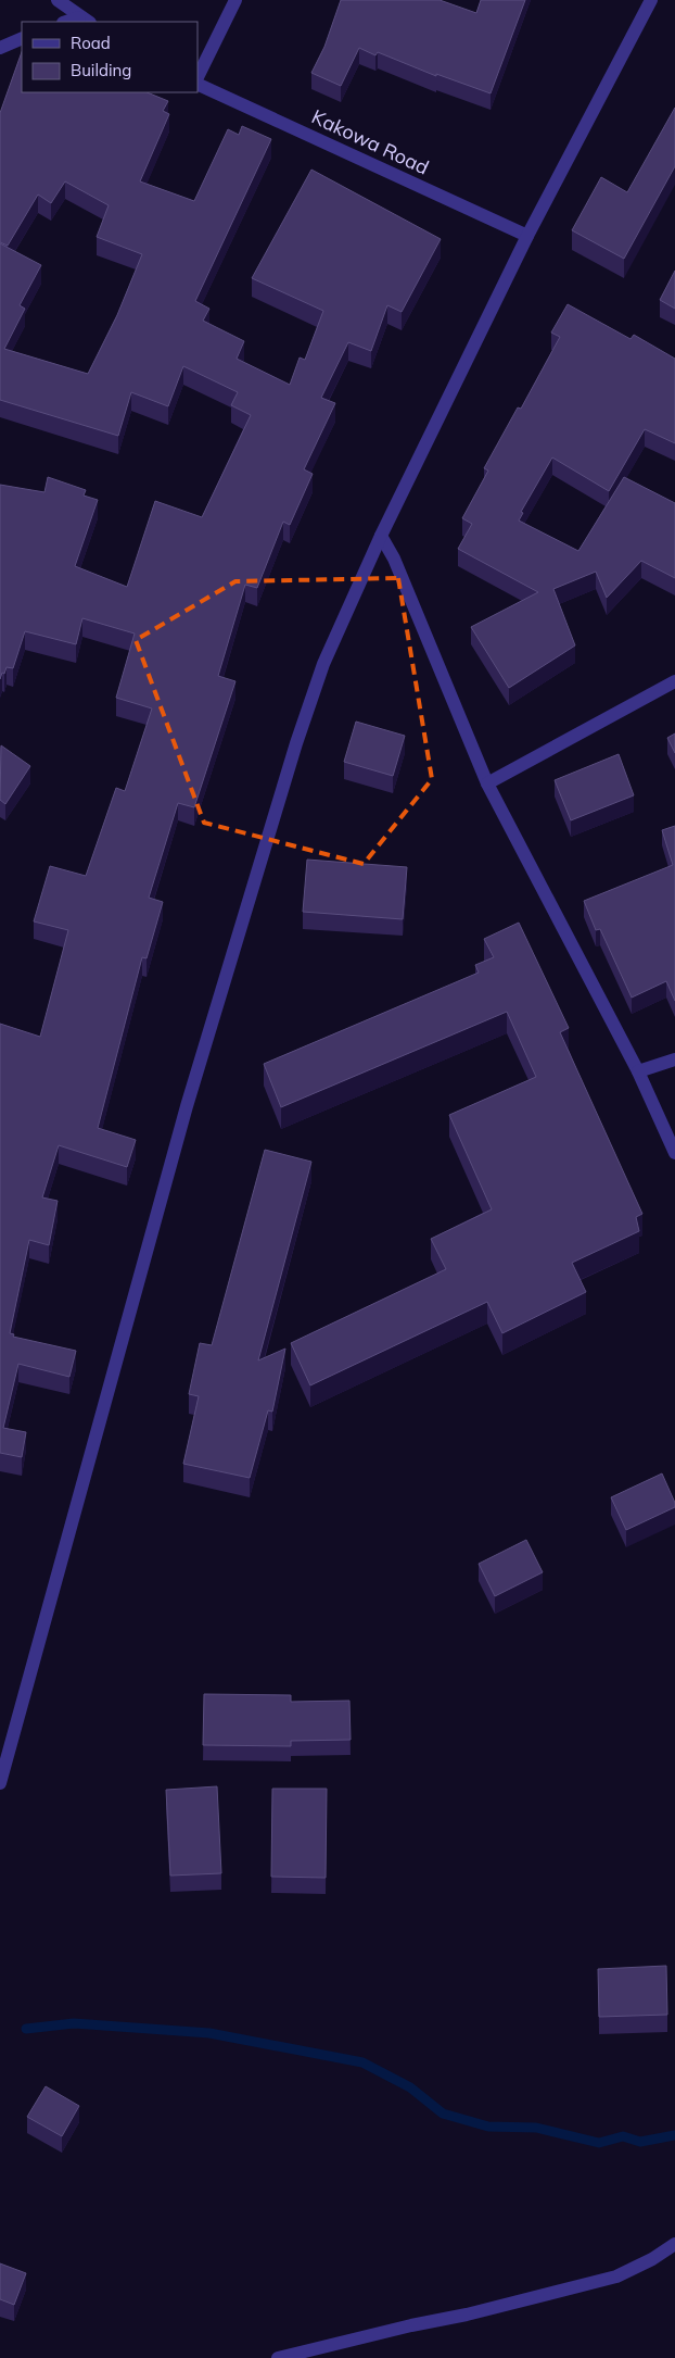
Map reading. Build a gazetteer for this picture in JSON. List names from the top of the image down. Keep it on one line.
{"streets":{"street":["Kakowa Road"]},"legend":["Road","Building"]}
